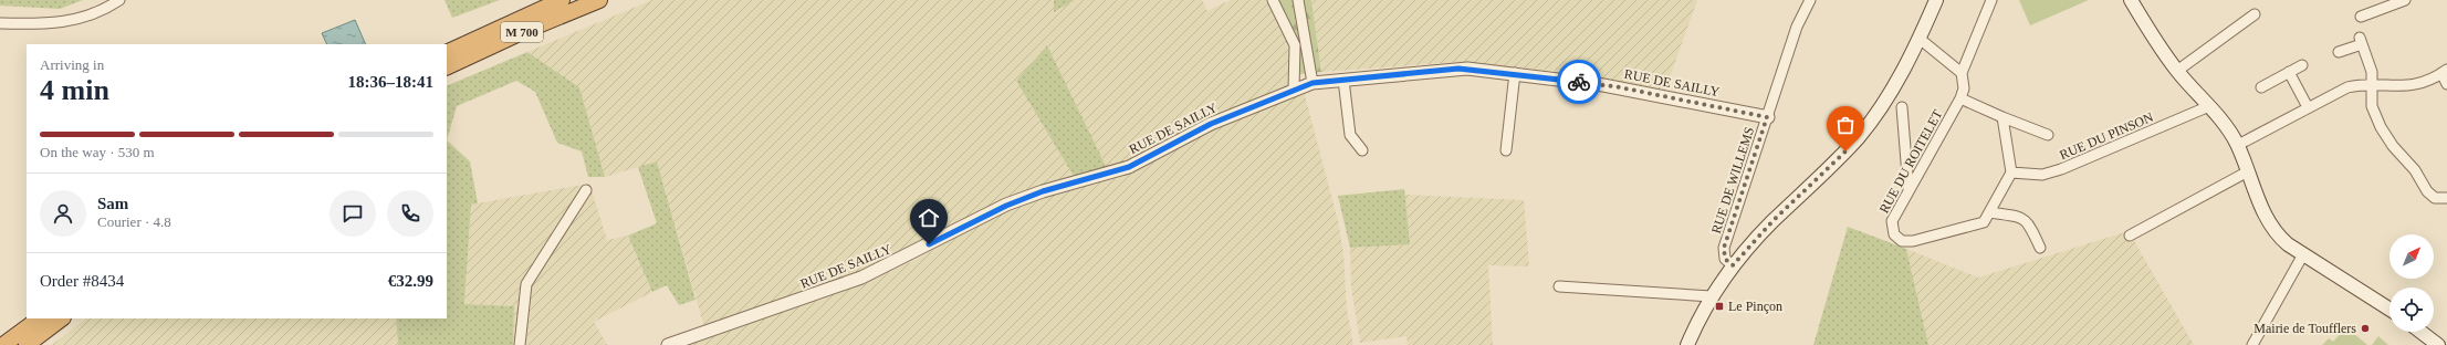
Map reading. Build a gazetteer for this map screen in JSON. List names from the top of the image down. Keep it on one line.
{"streets":{"highway":["M 700"],"street":["RUE DE SAILLY","RUE DU PINSON","RUE DU ROITELET","RUE DE WILLEMS"]},"crossings":[["RUE DE SAILLY","RUE DE WILLEMS"],["RUE DU PINSON","RUE DU ROITELET"]],"places":{"transit":["Le Pinçon"],"other":["Mairie de Toufflers"]},"north":"top right","page":{"heading":["4 min","Arriving in","18:36–18:41"],"panel":["Sam","Courier · 4.8","Order #8434","€32.99"],"bar":"On the way · 530 m"}}
